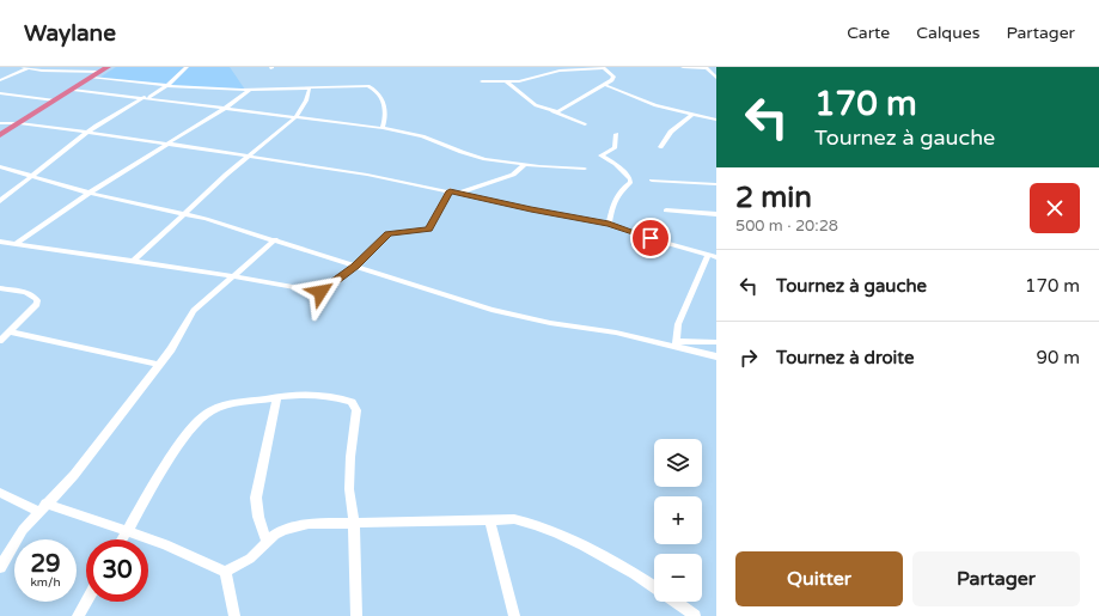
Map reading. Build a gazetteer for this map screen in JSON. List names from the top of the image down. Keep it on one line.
{"page":{"header":"Waylane","nav":["Carte","Calques","Partager"],"turn":["170 m","Tournez à gauche"],"heading":["2 min","500 m · 20:28"],"list":[{"name":"Tournez à gauche","value":"170 m"},{"name":"Tournez à droite","value":"90 m"}],"map_buttons":["+","−"],"speed":"29 km/h","limit":"30","buttons":["Quitter","Partager"]}}
